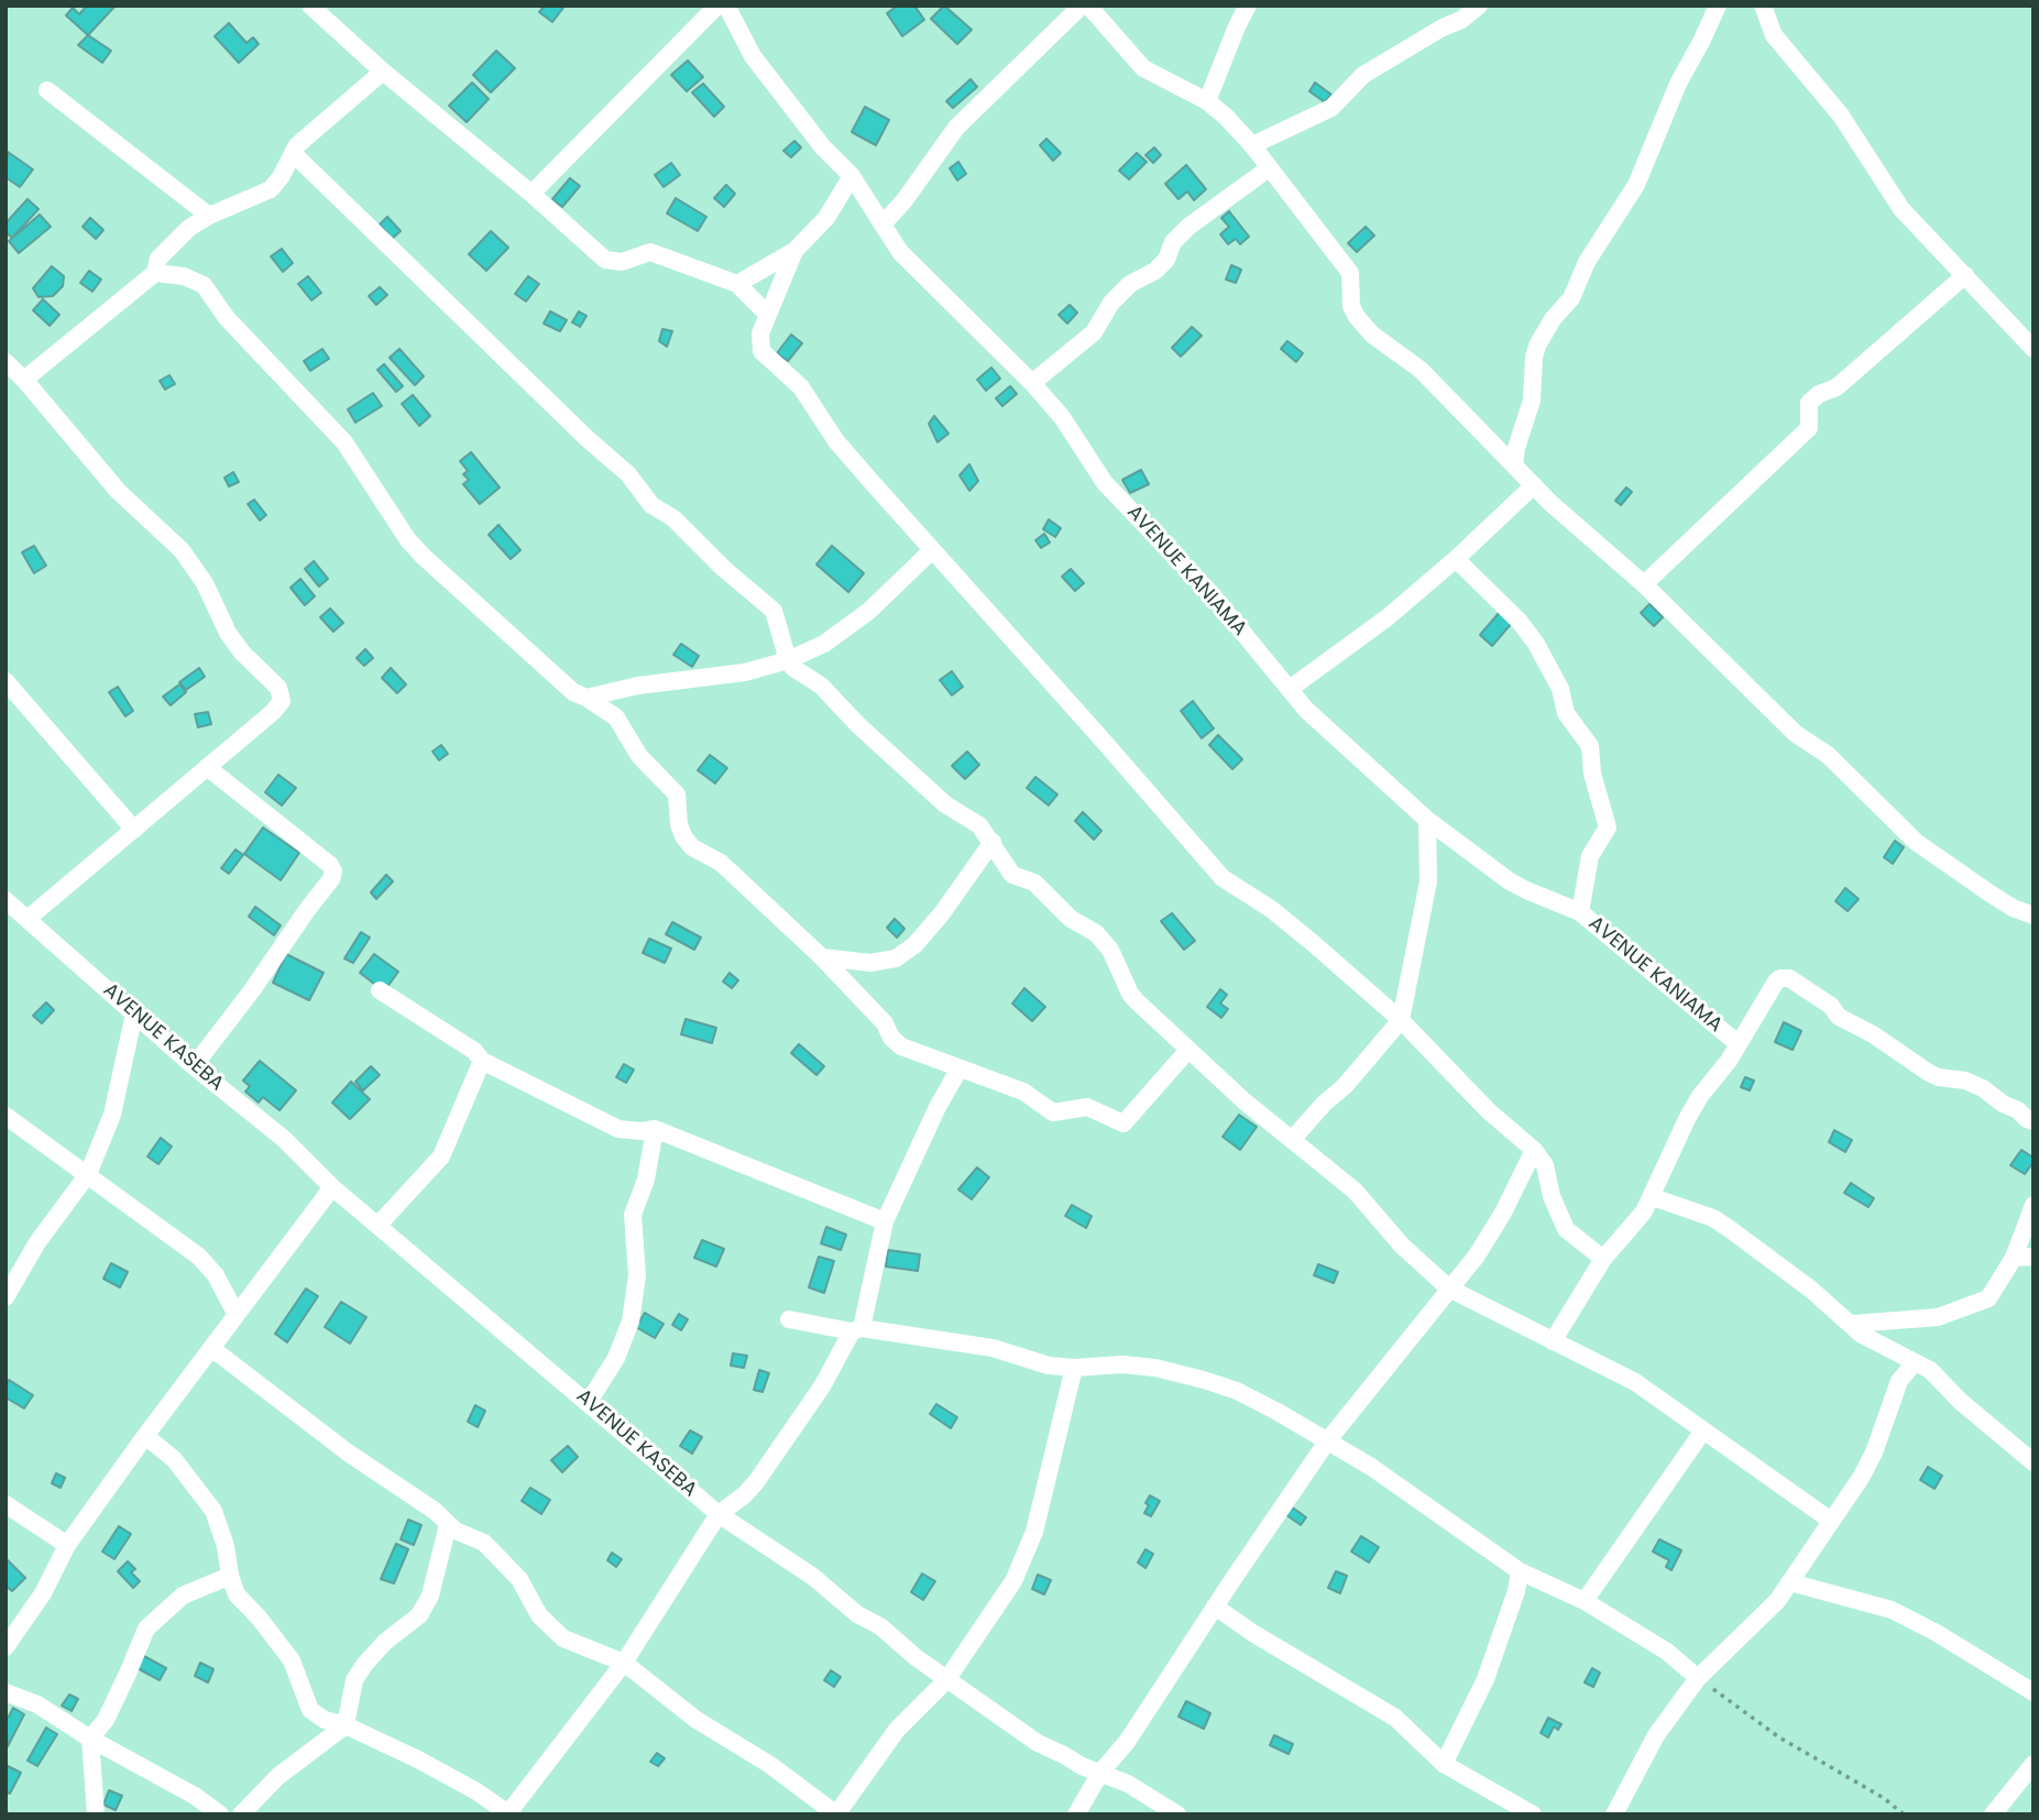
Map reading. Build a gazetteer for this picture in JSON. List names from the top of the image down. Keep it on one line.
{"streets":{"street":["AVENUE KANIAMA","AVENUE KASEBA"]}}
